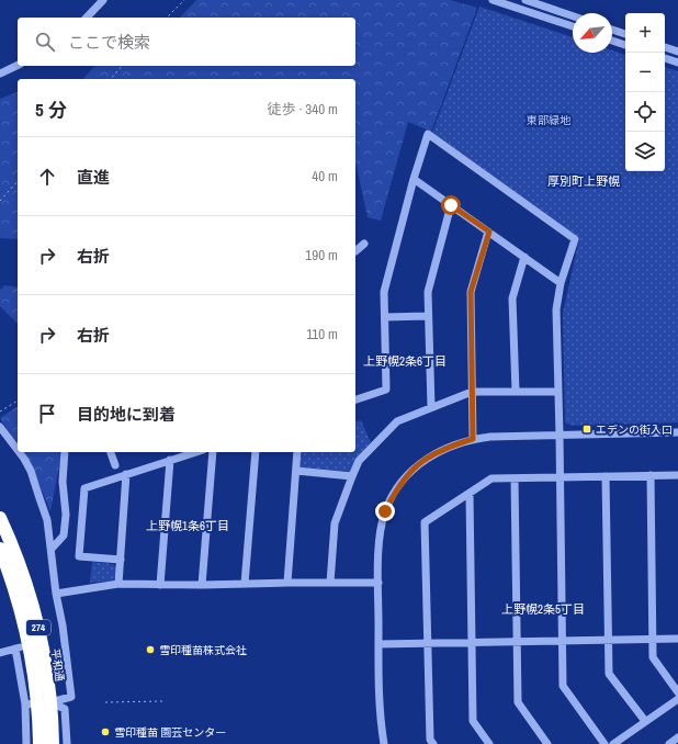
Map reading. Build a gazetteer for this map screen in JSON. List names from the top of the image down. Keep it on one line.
{"streets":{"highway":["274","平和通"]},"districts":["厚別町上野幌","上野幌2条6丁目","上野幌1条6丁目","上野幌2条5丁目"],"parks":["東部緑地"],"places":{"transit":["エデンの街入口"],"other":["雪印種苗株式会社","雪印種苗 園芸センター"]},"north":"bottom left","page":{"map_buttons":["+","−"],"search":"ここで検索","heading":["5 分","徒歩 · 340 m"],"list":[["直進","40 m"],["右折","190 m"],["右折","110 m"],"目的地に到着"]}}
